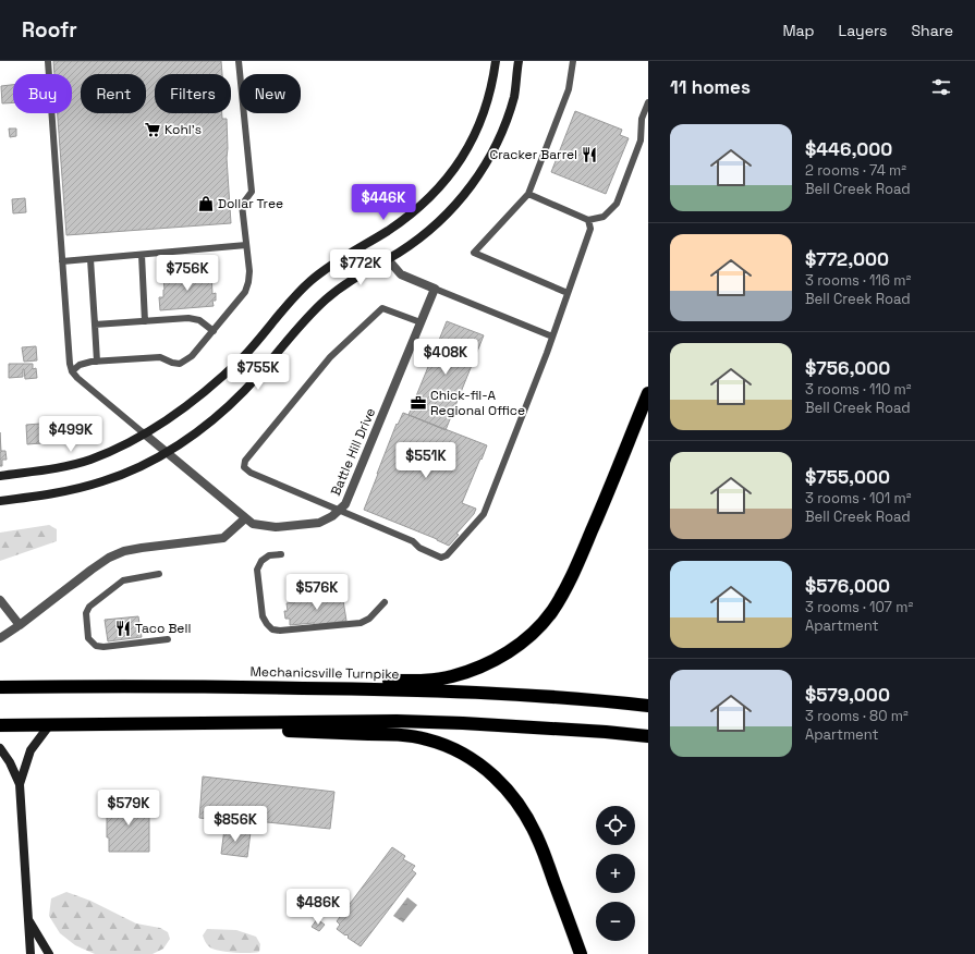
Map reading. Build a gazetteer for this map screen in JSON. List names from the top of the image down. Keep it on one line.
{"streets":{"highway":["Mechanicsville Turnpike"],"street":["Battle Hill Drive"]},"places":{"supermarket":["Kohl's"],"restaurant":["Cracker Barrel","Taco Bell"],"shop":["Dollar Tree"],"office":["Chick-fil-A Regional Office"]},"page":{"header":"Roofr","nav":["Map","Layers","Share"],"heading":"11 homes","chip":["Buy","Rent","Filters","New"],"list":[{"name":"$446,000","note":"2 rooms · 74 m² · Bell Creek Road"},{"name":"$772,000","note":"3 rooms · 116 m² · Bell Creek Road"},{"name":"$756,000","note":"3 rooms · 110 m² · Bell Creek Road"},{"name":"$755,000","note":"3 rooms · 101 m² · Bell Creek Road"},{"name":"$576,000","note":"3 rooms · 107 m² · Apartment"},{"name":"$579,000","note":"3 rooms · 80 m² · Apartment"}],"price":["$446K","$772K","$756K","$408K","$755K","$499K","$551K","$576K","$579K","$856K","$486K"],"map_buttons":["+","−"]}}
